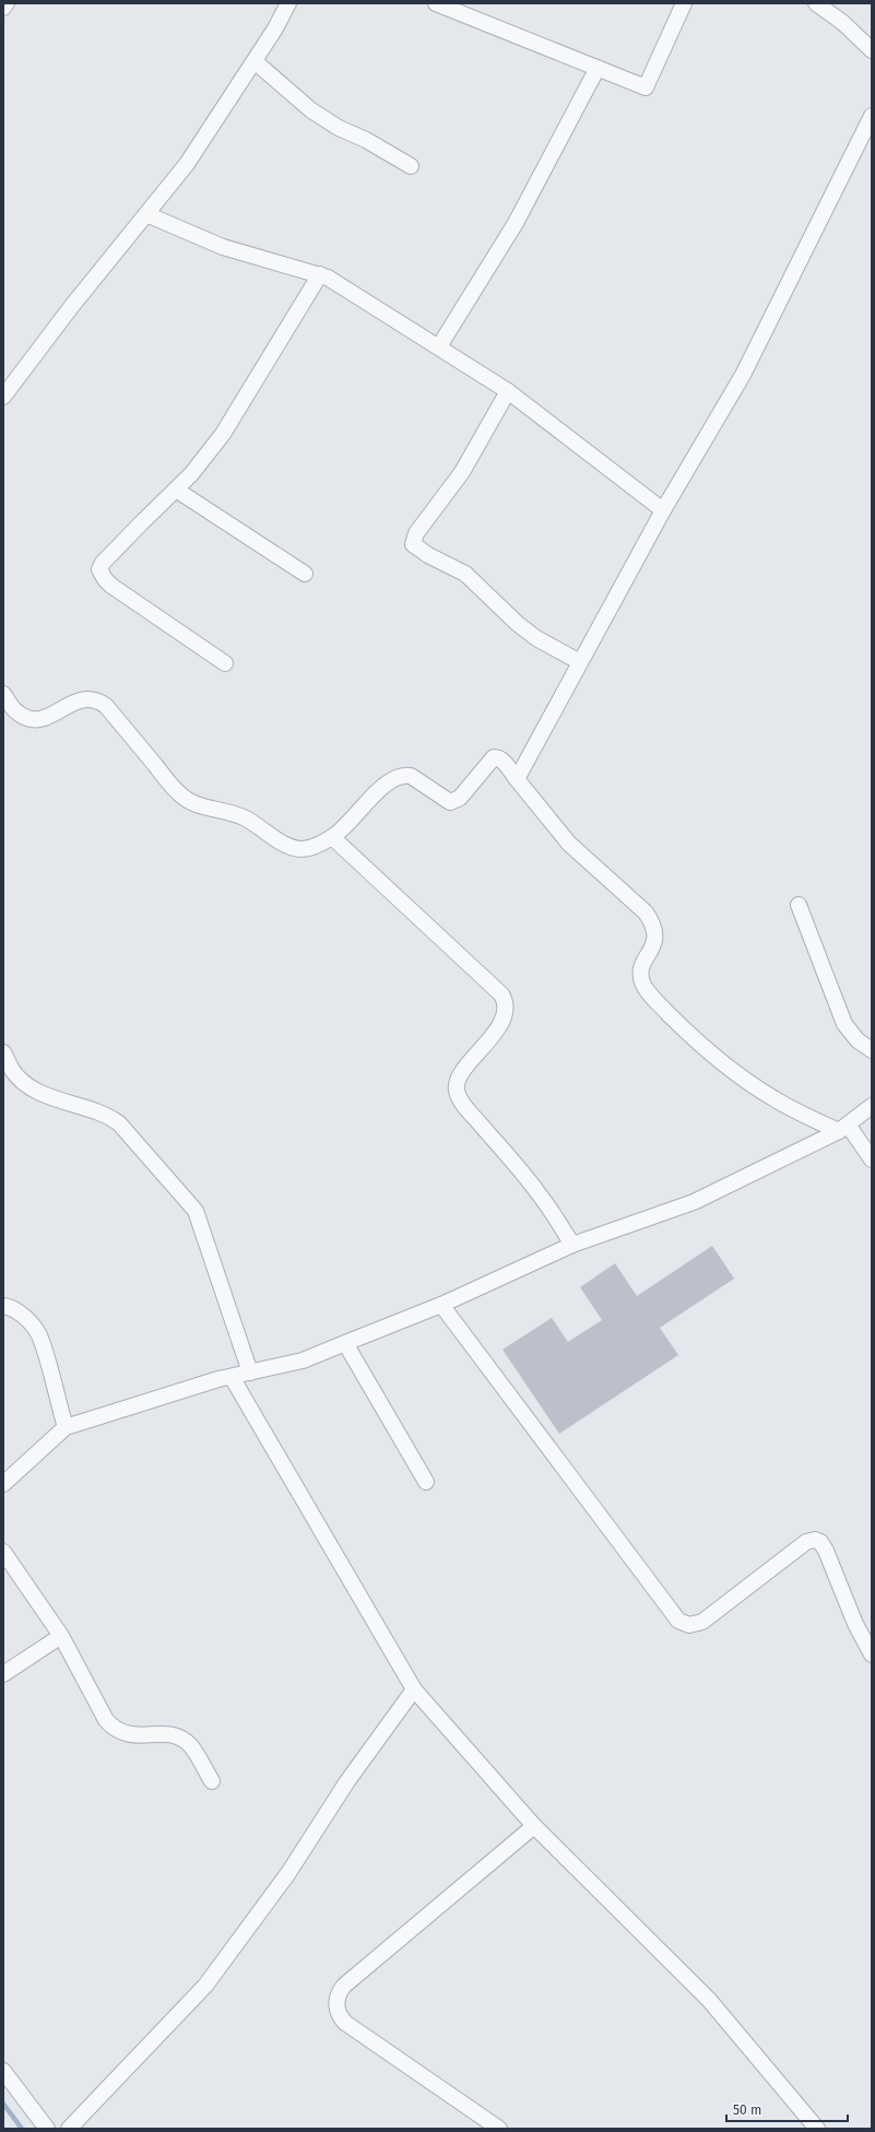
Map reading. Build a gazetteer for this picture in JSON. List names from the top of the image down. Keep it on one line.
{"scale_bar":"50 m"}
